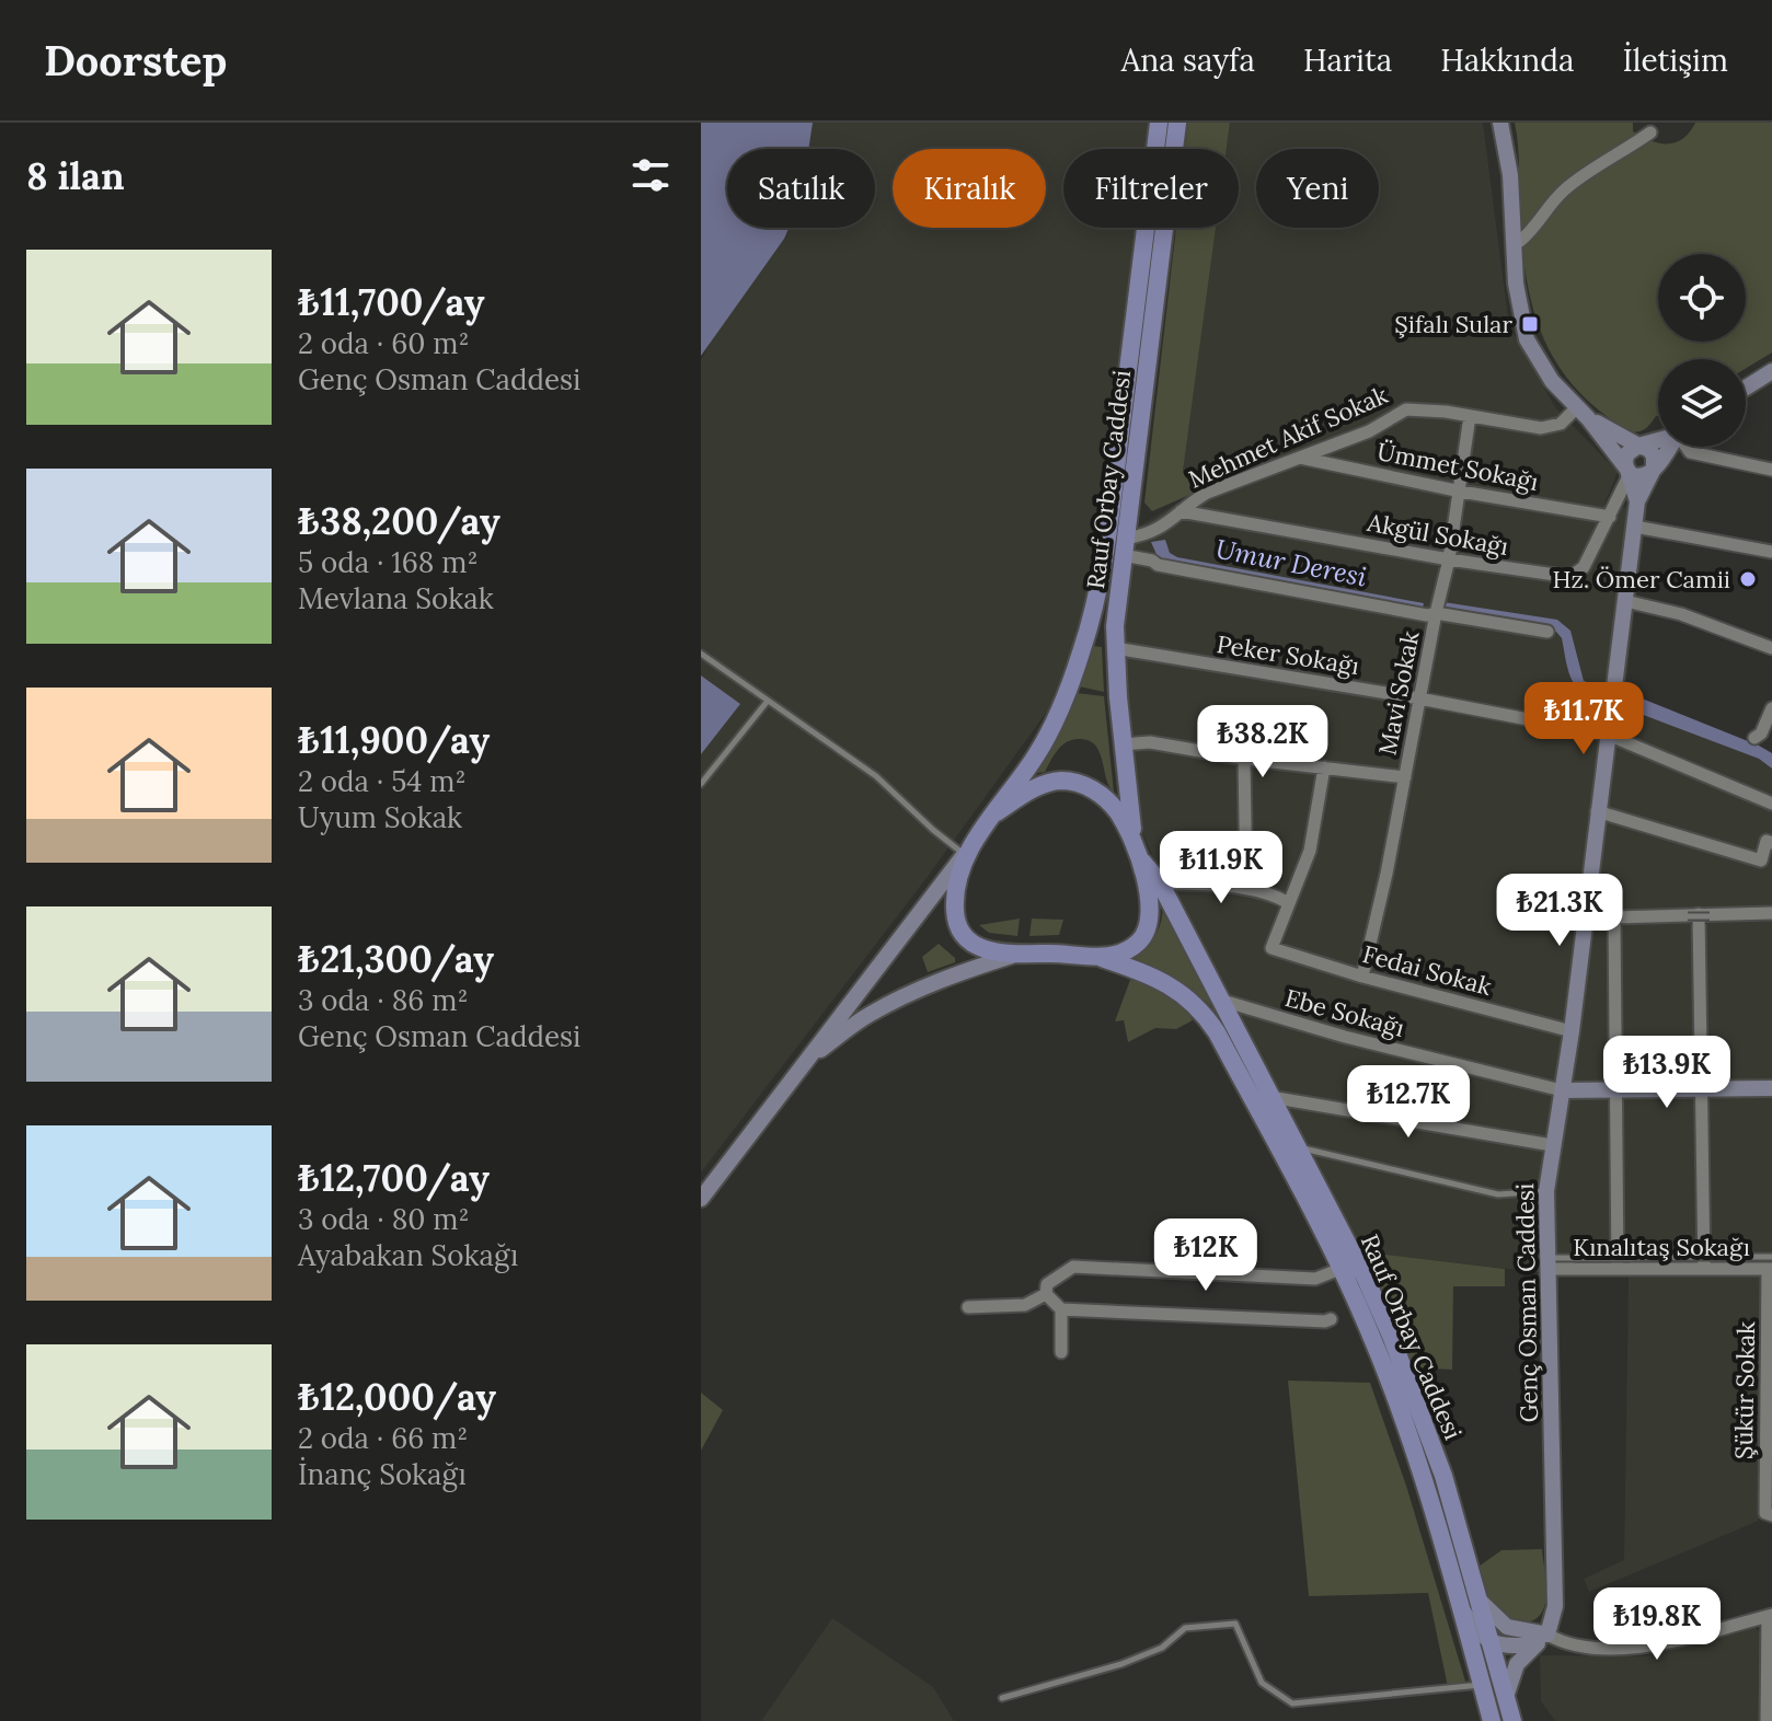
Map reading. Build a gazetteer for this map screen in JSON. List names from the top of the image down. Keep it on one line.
{"streets":{"main road":["Rauf Orbay Caddesi"],"street":["Mehmet Akif Sokak","Ümmet Sokağı","Akgül Sokağı","Peker Sokağı","Mavi Sokak","Fedai Sokak","Ebe Sokağı","Kınalıtaş Sokağı","Genç Osman Caddesi","Şükür Sokak"]},"crossings":[["Mehmet Akif Sokak","Ümmet Sokağı"],["Mehmet Akif Sokak","Rauf Orbay Caddesi"],["Mehmet Akif Sokak","Akgül Sokağı"],["Mehmet Akif Sokak","Mavi Sokak"],["Mehmet Akif Sokak","Genç Osman Caddesi"],["Ümmet Sokağı","Akgül Sokağı"],["Ümmet Sokağı","Mavi Sokak"],["Rauf Orbay Caddesi","Peker Sokağı"],["Rauf Orbay Caddesi","Ebe Sokağı"],["Akgül Sokağı","Mavi Sokak"],["Akgül Sokağı","Genç Osman Caddesi"],["Peker Sokağı","Mavi Sokak"],["Peker Sokağı","Genç Osman Caddesi"],["Mavi Sokak","Fedai Sokak"],["Fedai Sokak","Genç Osman Caddesi"],["Ebe Sokağı","Genç Osman Caddesi"],["Kınalıtaş Sokağı","Genç Osman Caddesi"],["Kınalıtaş Sokağı","Şükür Sokak"]],"water":["Umur Deresi"],"places":{"transit":["Şifalı Sular"],"other":["Hz. Ömer Camii"]},"page":{"header":"Doorstep","nav":["Ana sayfa","Harita","Hakkında","İletişim"],"heading":"8 ilan","chip":["Satılık","Kiralık","Filtreler","Yeni"],"list":[{"name":"₺11,700/ay","note":"2 oda · 60 m² · Genç Osman Caddesi"},{"name":"₺38,200/ay","note":"5 oda · 168 m² · Mevlana Sokak"},{"name":"₺11,900/ay","note":"2 oda · 54 m² · Uyum Sokak"},{"name":"₺21,300/ay","note":"3 oda · 86 m² · Genç Osman Caddesi"},{"name":"₺12,700/ay","note":"3 oda · 80 m² · Ayabakan Sokağı"},{"name":"₺12,000/ay","note":"2 oda · 66 m² · İnanç Sokağı"}],"price":["₺11.7K","₺38.2K","₺11.9K","₺21.3K","₺13.9K","₺12.7K","₺12K","₺19.8K"]}}
